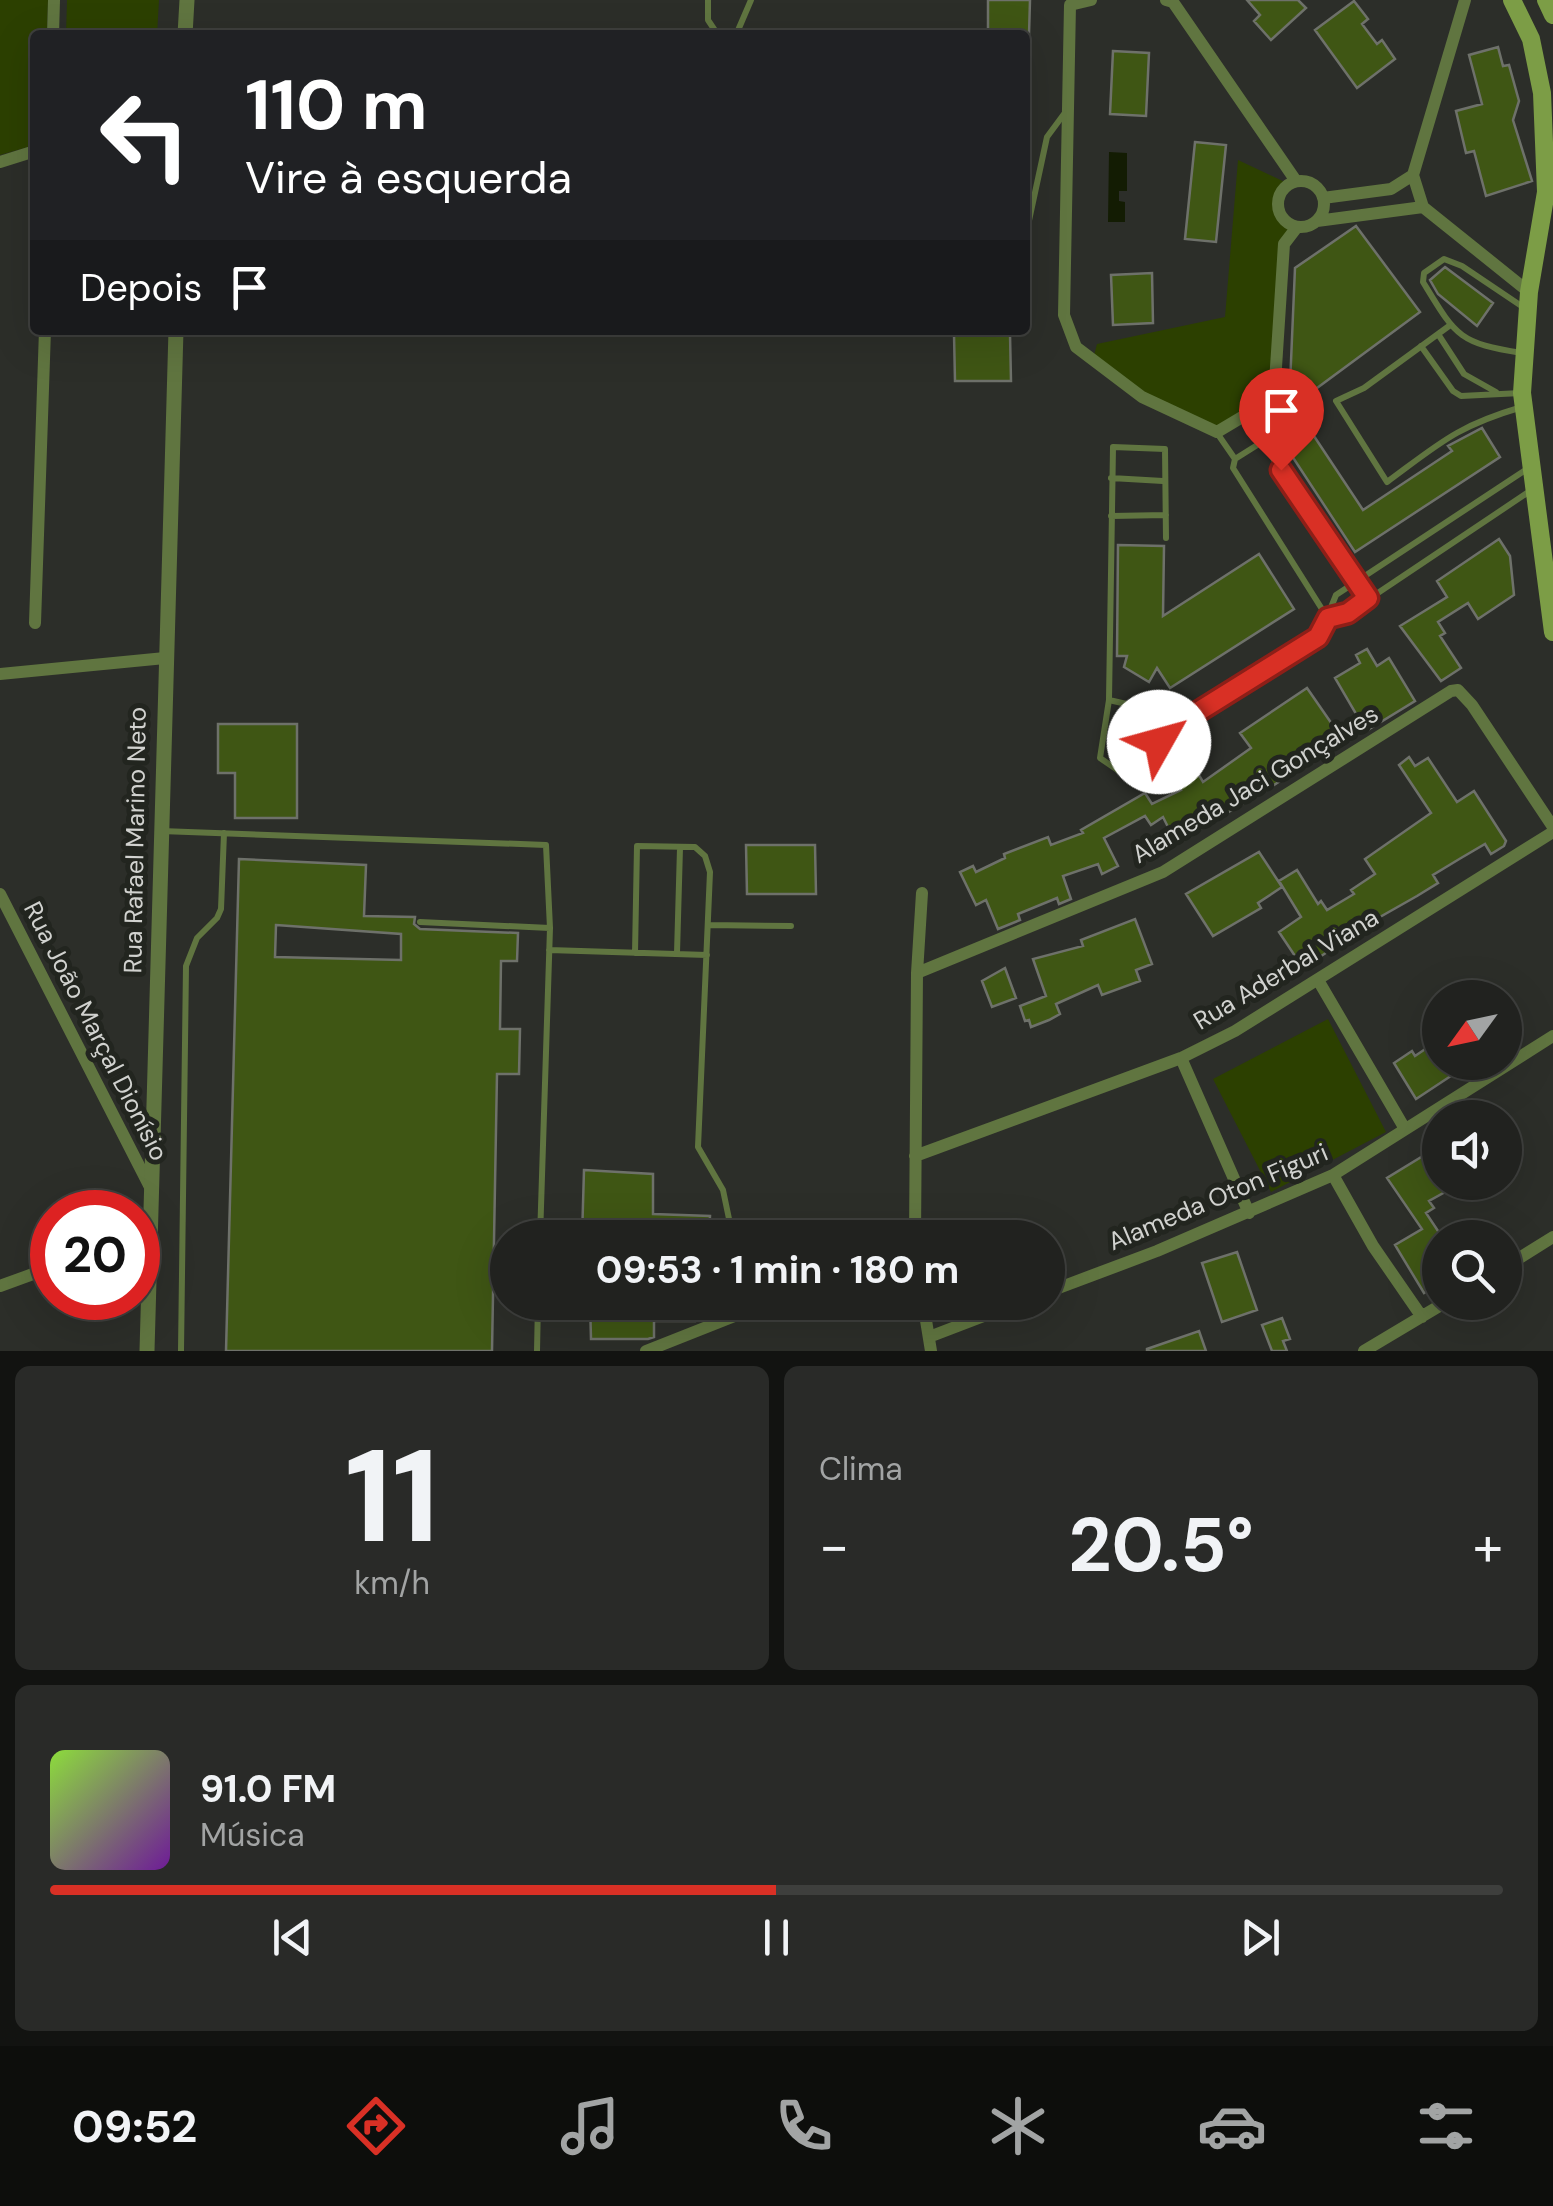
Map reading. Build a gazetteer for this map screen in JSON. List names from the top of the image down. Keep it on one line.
{"streets":{"street":["Alameda Jaci Gonçalves","Rua Rafael Marino Neto","Rua Aderbal Viana","Rua João Marçal Dionísio","Alameda Oton Figuri"]},"crossings":[["Alameda Jaci Gonçalves","Rua Aderbal Viana"],["Rua Rafael Marino Neto","Rua João Marçal Dionísio"]],"north":"bottom left","page":{"turn":["110 m","Vire à esquerda"],"then":"Depois","limit":"20","trip":"09:53 · 1 min · 180 m","tile":[["11","km/h"],"Clima"],"heat":["−","20.5°","+"],"song":["91.0 FM","Música"],"tabs":"09:52"}}
